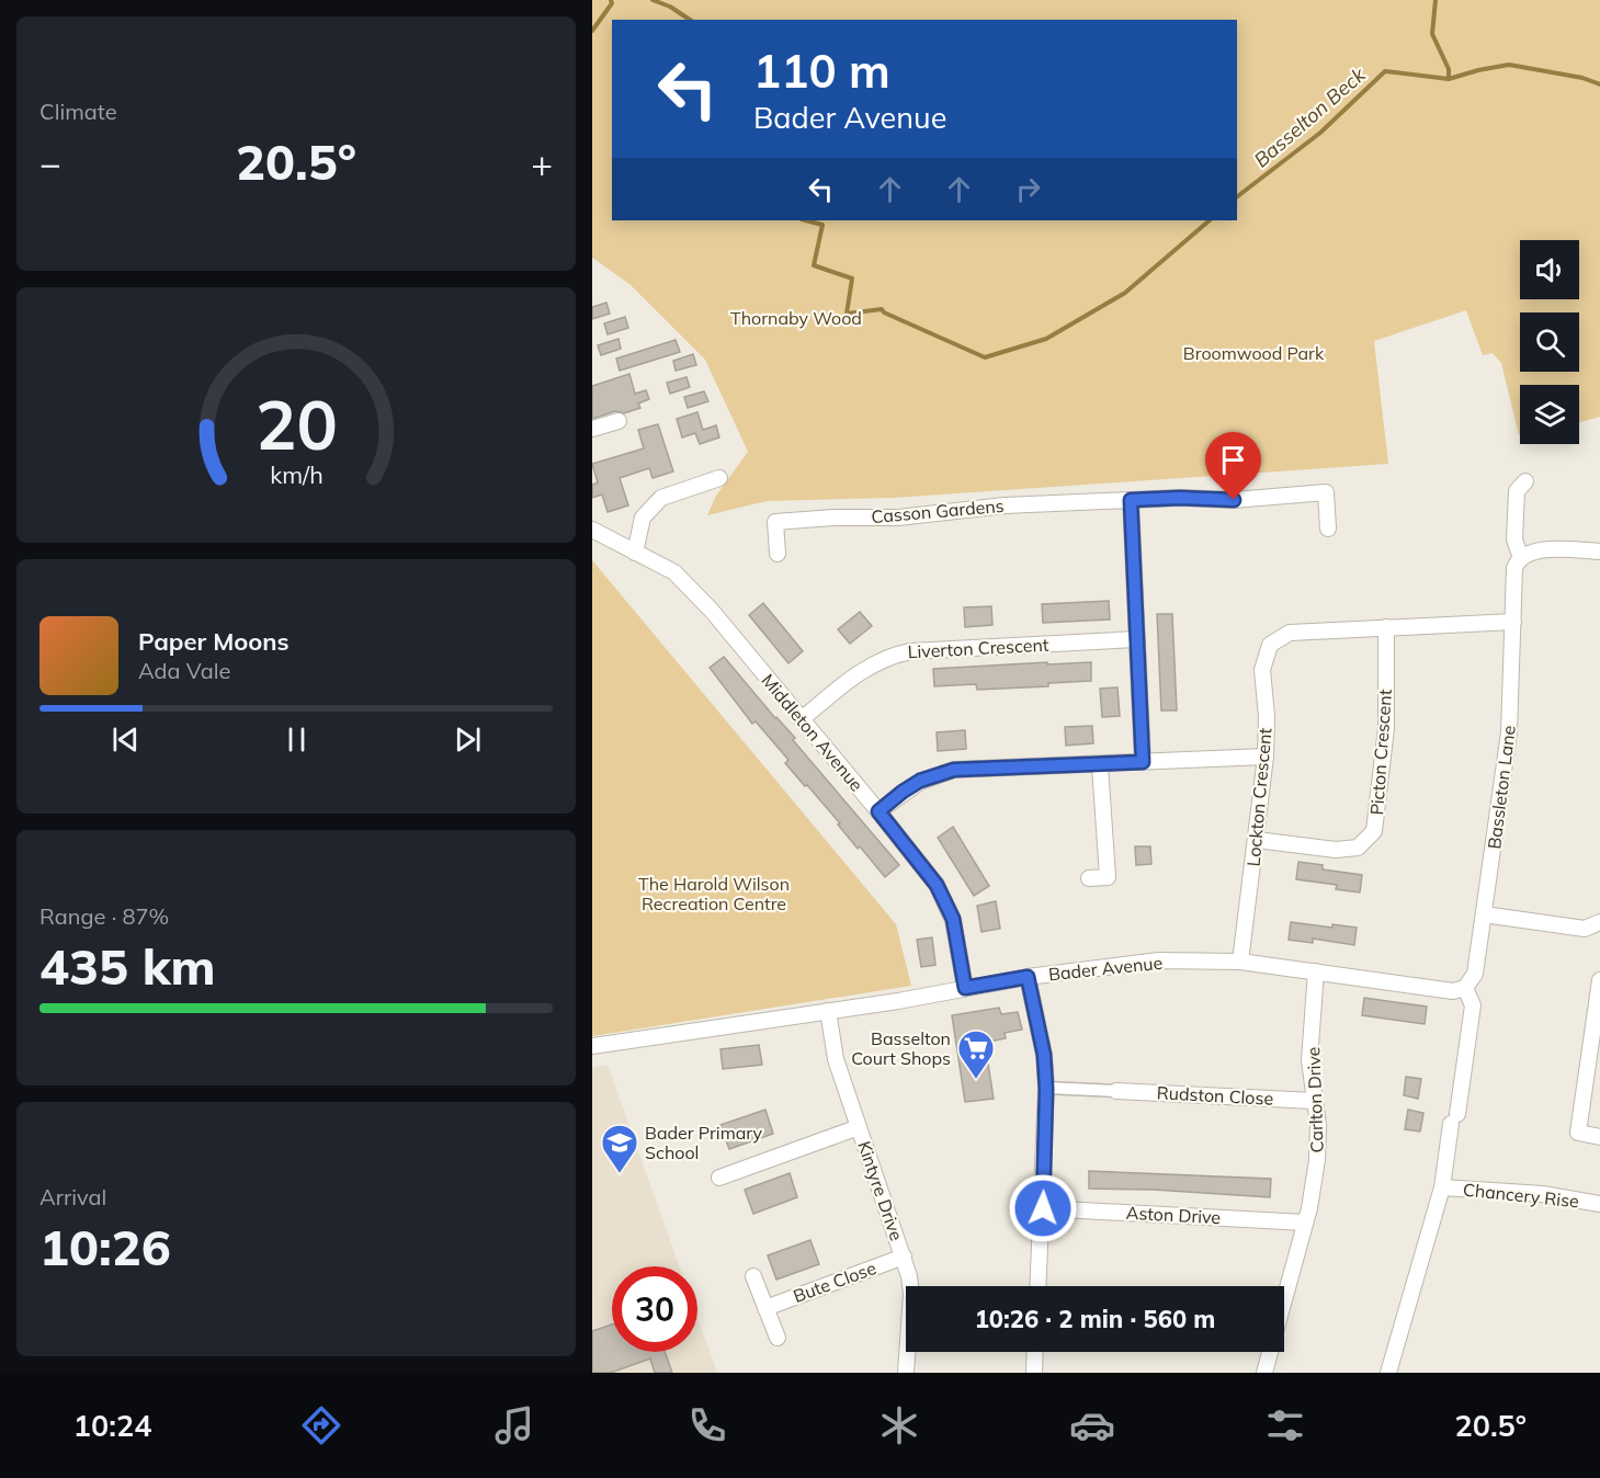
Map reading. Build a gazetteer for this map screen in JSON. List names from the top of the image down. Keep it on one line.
{"streets":{"street":["Casson Gardens","Liverton Crescent","Middleton Avenue","Picton Crescent","Bassleton Lane","Lockton Crescent","Bader Avenue","Rudston Close","Carlton Drive","Kintyre Drive","Chancery Rise","Aston Drive","Bute Close"]},"crossings":[["Liverton Crescent","Middleton Avenue"],["Middleton Avenue","Bader Avenue"],["Picton Crescent","Lockton Crescent"],["Bassleton Lane","Lockton Crescent"],["Bassleton Lane","Bader Avenue"],["Lockton Crescent","Bader Avenue"],["Bader Avenue","Carlton Drive"],["Bader Avenue","Kintyre Drive"],["Rudston Close","Carlton Drive"],["Carlton Drive","Aston Drive"],["Kintyre Drive","Bute Close"]],"water":["Basselton Beck"],"parks":["Thornaby Wood","Broomwood Park","The Harold Wilson Recreation Centre"],"places":{"supermarket":["Basselton Court Shops"],"school or university":["Bader Primary School"]},"page":{"tile":["Climate",["Range · 87%","435 km"],["Arrival","10:26"]],"turn":["110 m","Bader Avenue"],"heat":["−","20.5°","+"],"song":["Paper Moons","Ada Vale"],"limit":"30","trip":"10:26 · 2 min · 560 m","tabs":["10:24","20.5°"],"gauge":["20","km/h"]}}
